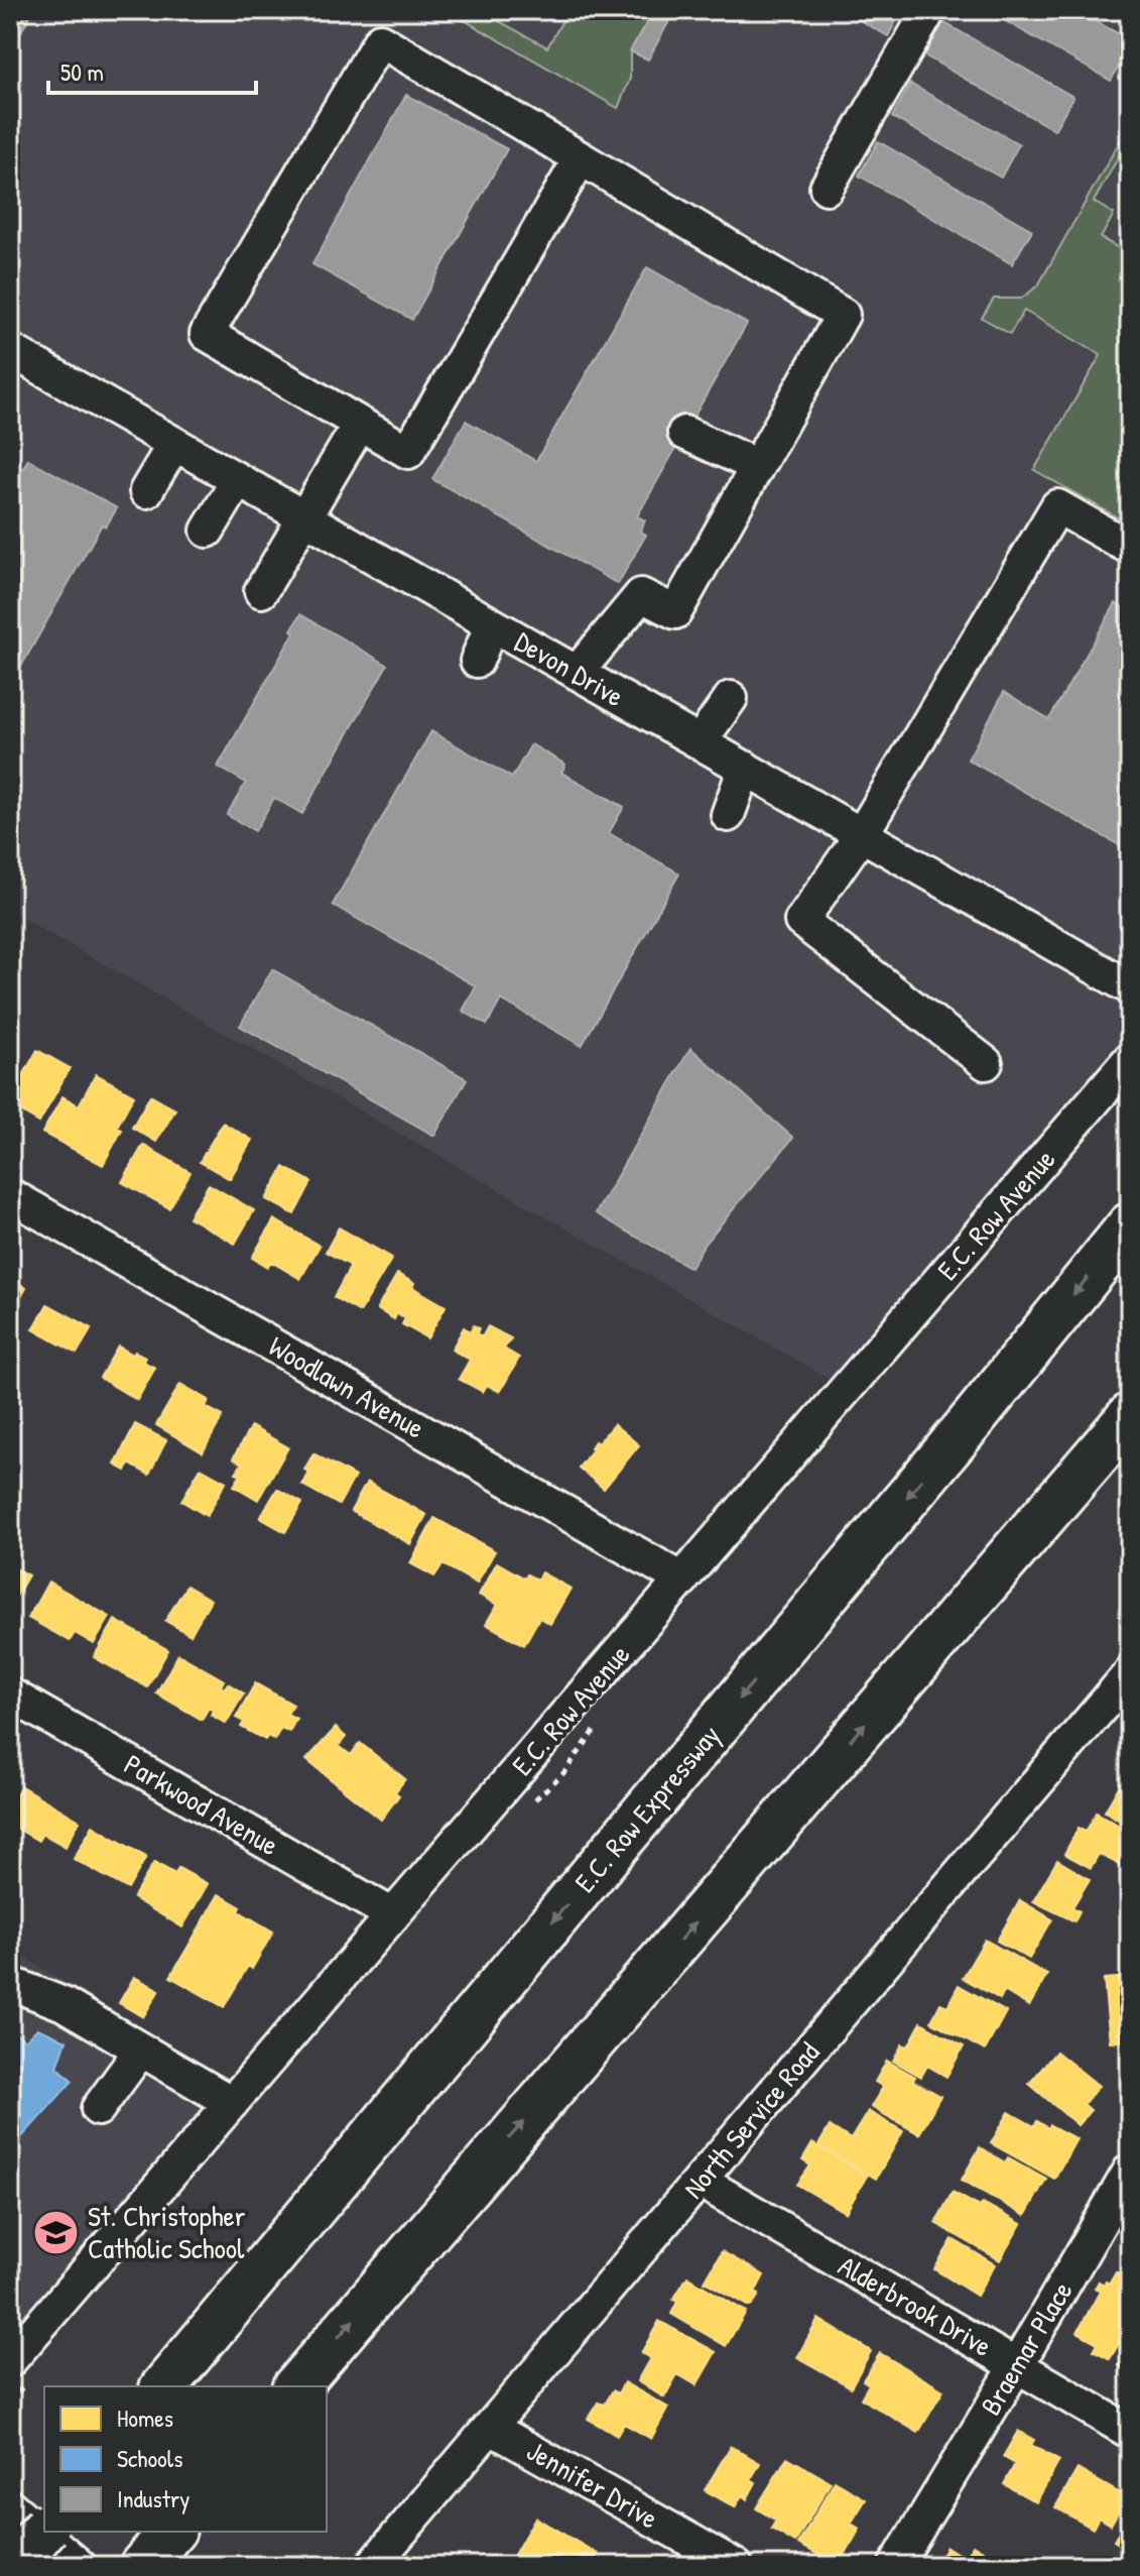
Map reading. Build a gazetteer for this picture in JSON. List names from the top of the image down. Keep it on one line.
{"streets":{"highway":["E.C. Row Expressway"],"street":["Devon Drive","E.C. Row Avenue","Woodlawn Avenue","Parkwood Avenue","North Service Road","Alderbrook Drive","Braemar Place","Jennifer Drive"]},"crossings":[["E.C. Row Avenue","Woodlawn Avenue"],["E.C. Row Avenue","Parkwood Avenue"],["North Service Road","Alderbrook Drive"],["North Service Road","Jennifer Drive"],["Alderbrook Drive","Braemar Place"]],"places":{"school or university":["St. Christopher Catholic School"]},"legend":["Homes","Schools","Industry"],"scale_bar":"50 m"}
